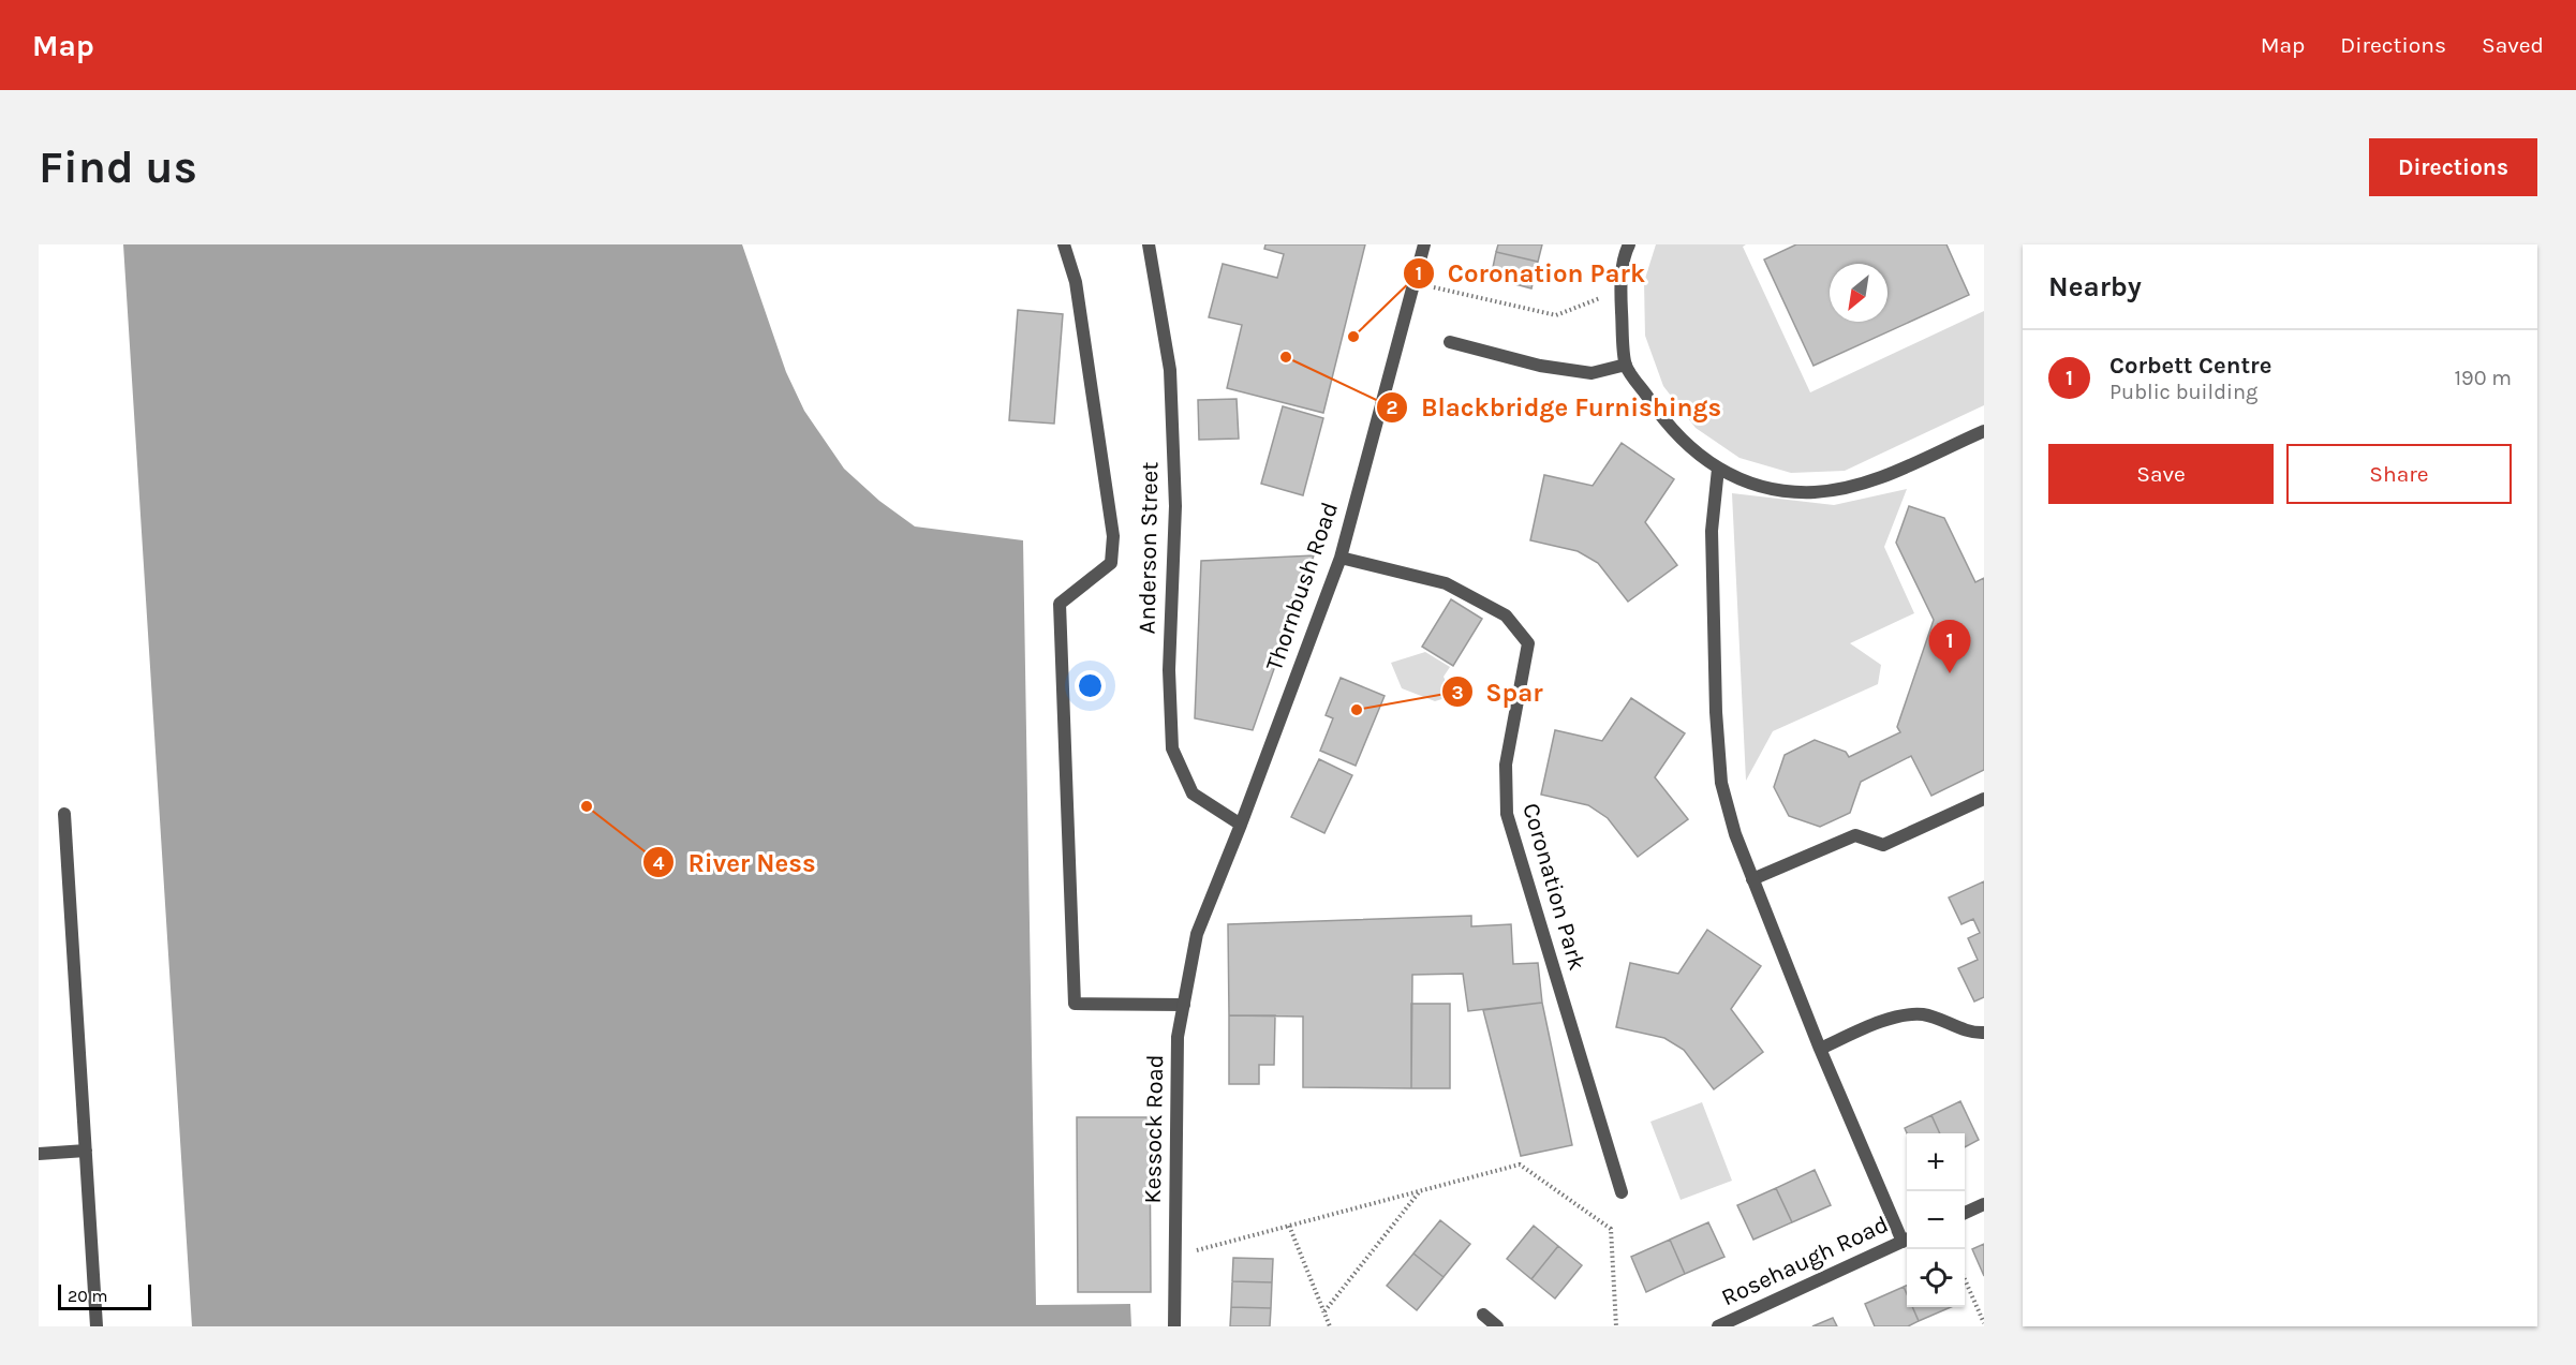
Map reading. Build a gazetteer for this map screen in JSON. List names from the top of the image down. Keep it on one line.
{"streets":{"street":["Anderson Street","Thornbush Road","Coronation Park","Kessock Road","Rosehaugh Road"]},"crossings":[["Anderson Street","Thornbush Road"],["Thornbush Road","Coronation Park"],["Thornbush Road","Kessock Road"]],"places":["Coronation Park","Blackbridge Furnishings","Spar","River Ness"],"scale_bar":"20 m","north":"bottom left","page":{"header":"Map","nav":["Map","Directions","Saved"],"buttons":["Directions",["Save","Share"]],"title":"Find us","heading":"Nearby","list":[{"mark":"1","name":"Corbett Centre","note":"Public building","value":"190 m"}],"pins":"1","map_buttons":["+","−"],"scale":"20 m"}}
